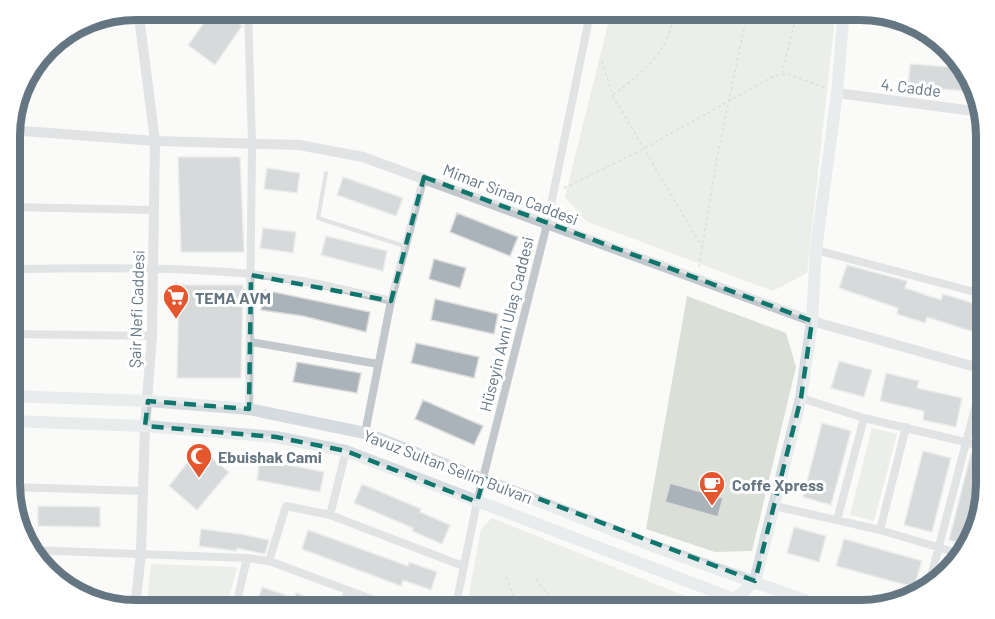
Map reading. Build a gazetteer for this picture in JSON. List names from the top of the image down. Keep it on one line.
{"streets":{"main road":["Yavuz Sultan Selim Bulvarı"],"street":["4. Cadde","Mimar Sinan Caddesi","Şair Nefi Caddesi","Hüseyin Avni Ulaş Caddesi"]},"crossings":[["Mimar Sinan Caddesi","Şair Nefi Caddesi"],["Mimar Sinan Caddesi","Hüseyin Avni Ulaş Caddesi"],["Şair Nefi Caddesi","Yavuz Sultan Selim Bulvarı"],["Hüseyin Avni Ulaş Caddesi","Yavuz Sultan Selim Bulvarı"]],"places":{"supermarket":["TEMA AVM"],"mosque":["Ebuishak Cami"],"cafe":["Coffe Xpress"]}}
